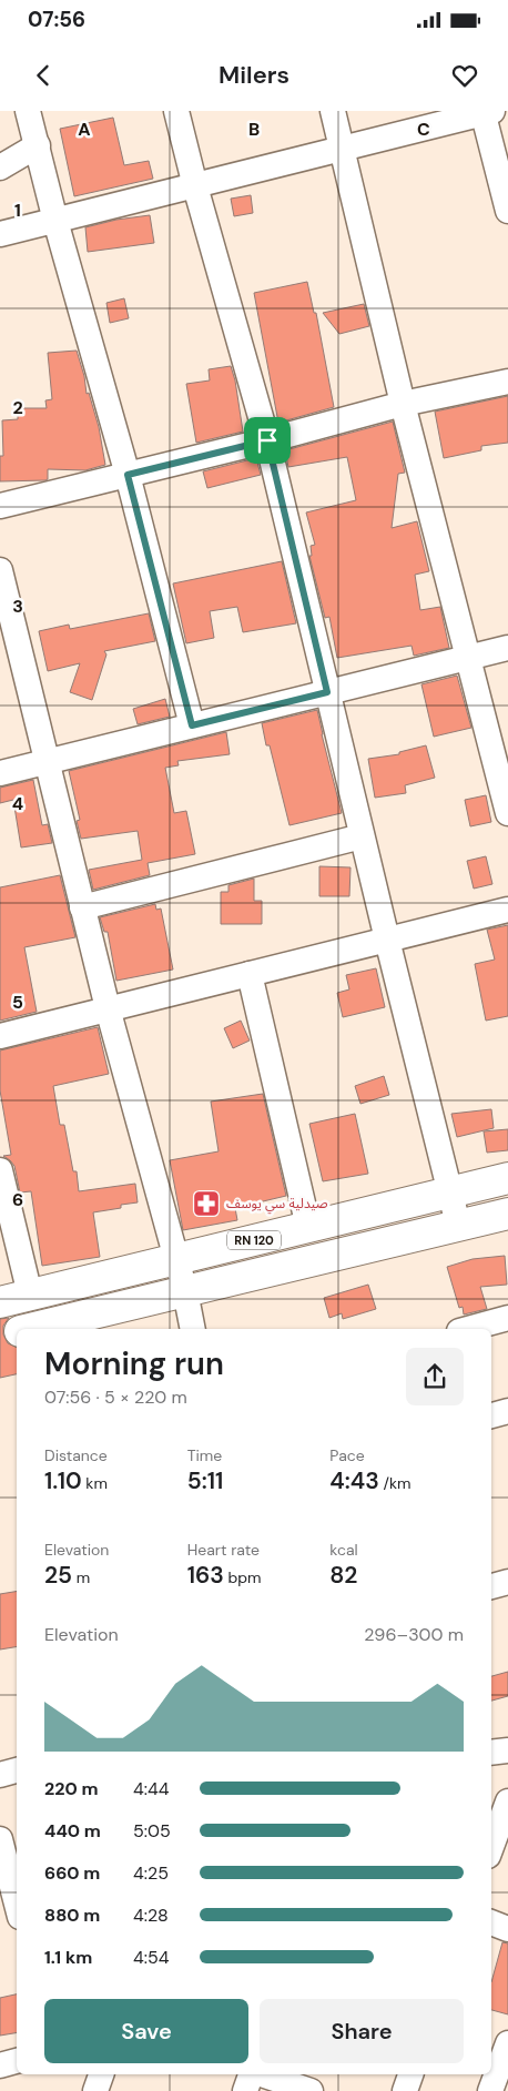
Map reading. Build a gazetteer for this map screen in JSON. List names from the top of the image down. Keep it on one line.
{"streets":{"main road":["RN 120"]},"places":{"pharmacy":["صيدلية سي يوسف"]},"page":{"status":"07:56","header":"Milers","heading":["Morning run","07:56 · 5 × 220 m"],"stats":[["Distance","1.10 km"],["Time","5:11"],["Pace","4:43 /km"],["Elevation","25 m"],["Heart rate","163 bpm"],["kcal","82"]],"chart":["Elevation","296–300 m"],"list":[{"name":"220 m","note":"4:44"},{"name":"440 m","note":"5:05"},{"name":"660 m","note":"4:25"},{"name":"880 m","note":"4:28"},{"name":"1.1 km","note":"4:54"}],"buttons":["Save","Share"]},"grid":{"columns":["A","B","C"],"rows":["1","2","3","4","5","6"]}}
